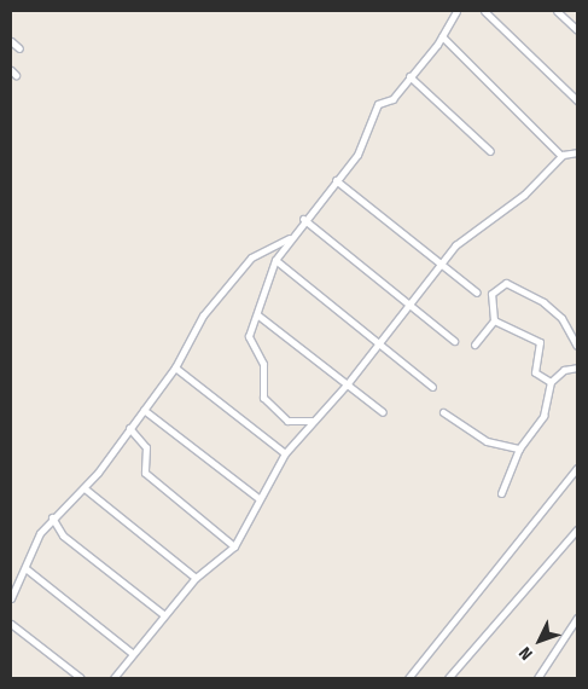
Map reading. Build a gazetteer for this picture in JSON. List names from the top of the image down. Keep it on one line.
{"north":"bottom left"}
